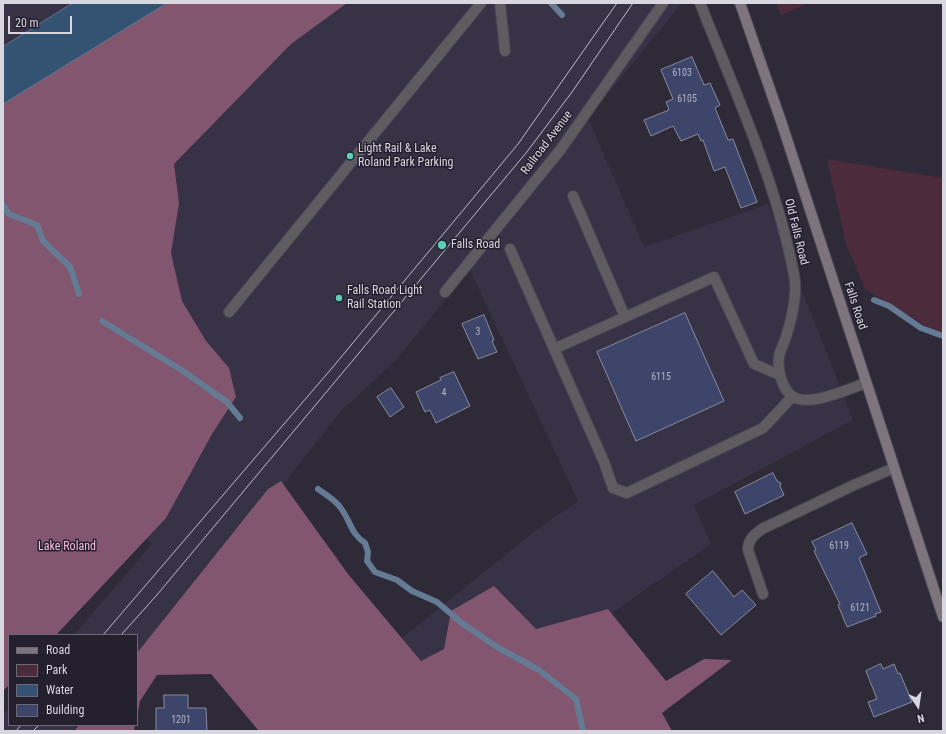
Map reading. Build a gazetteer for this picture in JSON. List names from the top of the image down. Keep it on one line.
{"streets":{"main road":["Falls Road"],"street":["Railroad Avenue","Old Falls Road"]},"parks":["Lake Roland"],"places":["Light Rail & Lake Roland Park Parking","Falls Road","Falls Road Light Rail Station"],"house_numbers":["6103","6105","3","6115","4","6119","6121","1201"],"legend":["Road","Park","Water","Building"],"scale_bar":"20 m","north":"bottom"}
